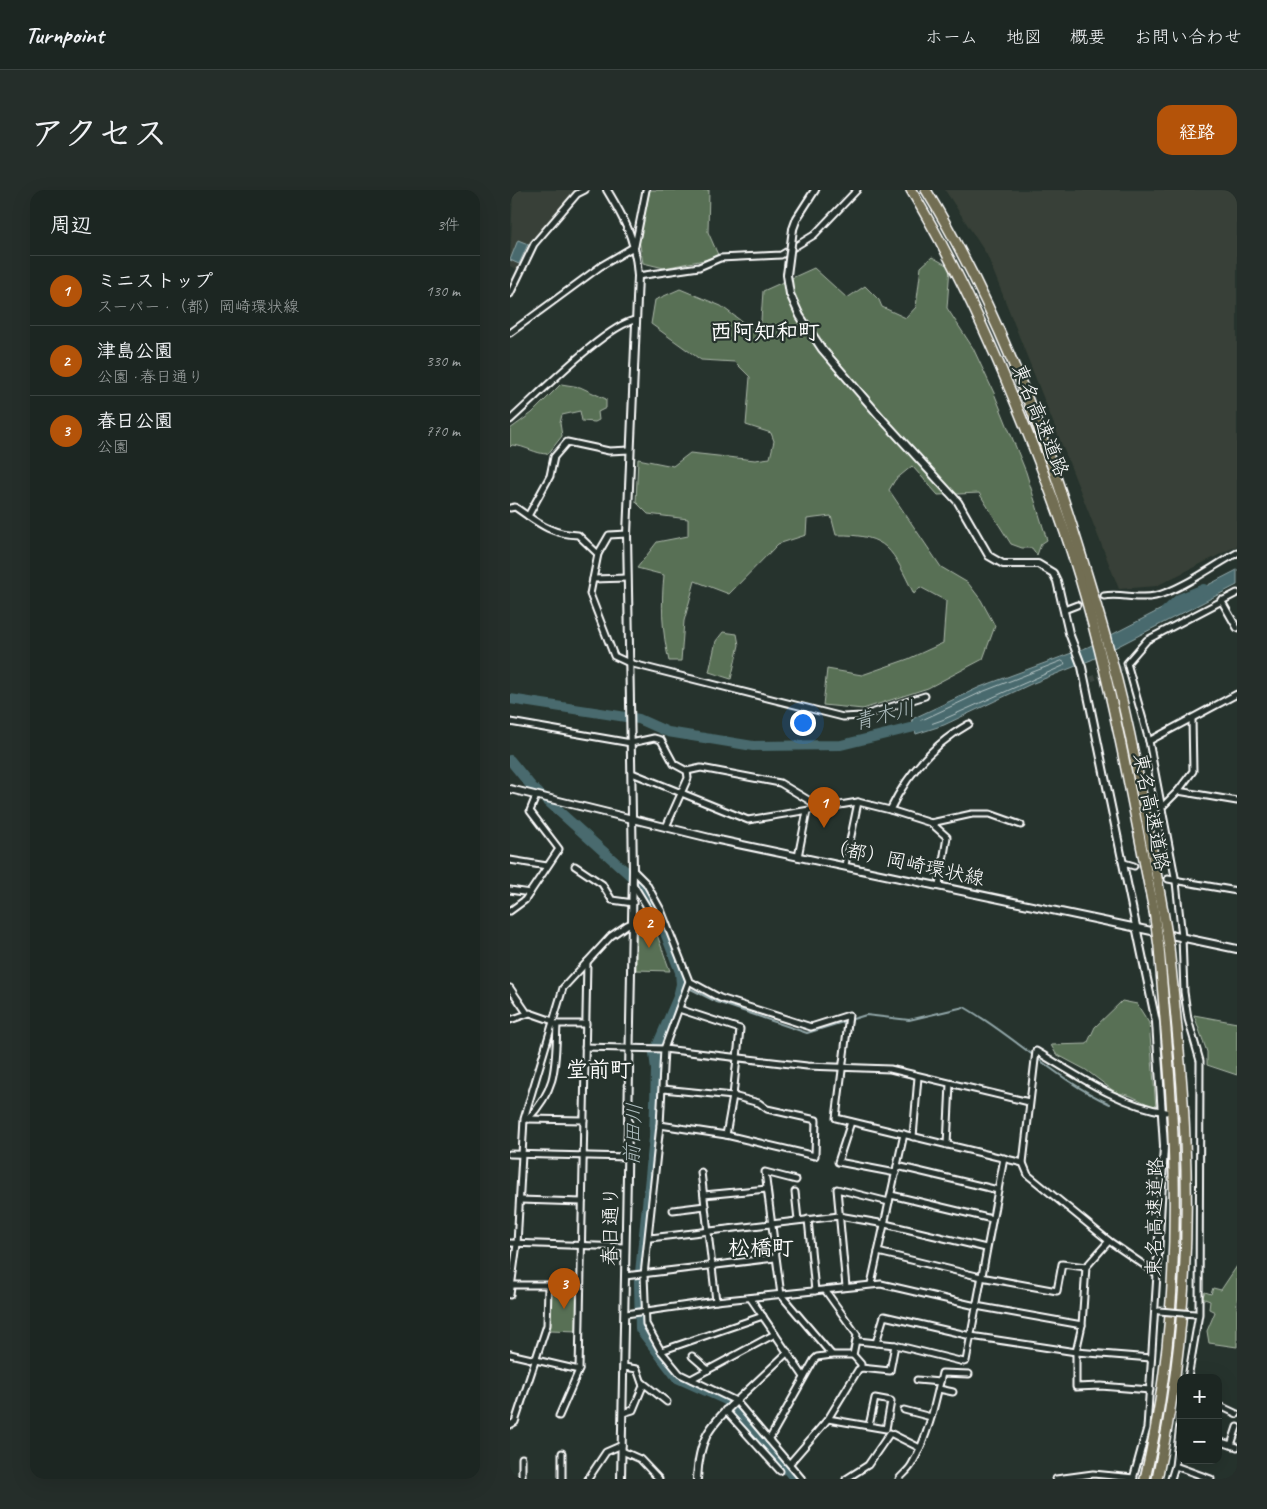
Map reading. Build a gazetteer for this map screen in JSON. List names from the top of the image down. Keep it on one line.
{"streets":{"highway":["東名高速道路"],"street":["（都）岡崎環状線","春日通り"]},"districts":["西阿知和町","堂前町","松橋町"],"water":["青木川","前田川"],"page":{"header":"Turnpoint","nav":["ホーム","地図","概要","お問い合わせ"],"title":"アクセス","buttons":"経路","heading":["周辺","3件"],"list":[{"mark":"1","name":"ミニストップ","note":"スーパー · （都）岡崎環状線","value":"130 m"},{"mark":"2","name":"津島公園","note":"公園 · 春日通り","value":"330 m"},{"mark":"3","name":"春日公園","note":"公園","value":"770 m"}],"pins":["1","2","3"],"map_buttons":["+","−"]}}
